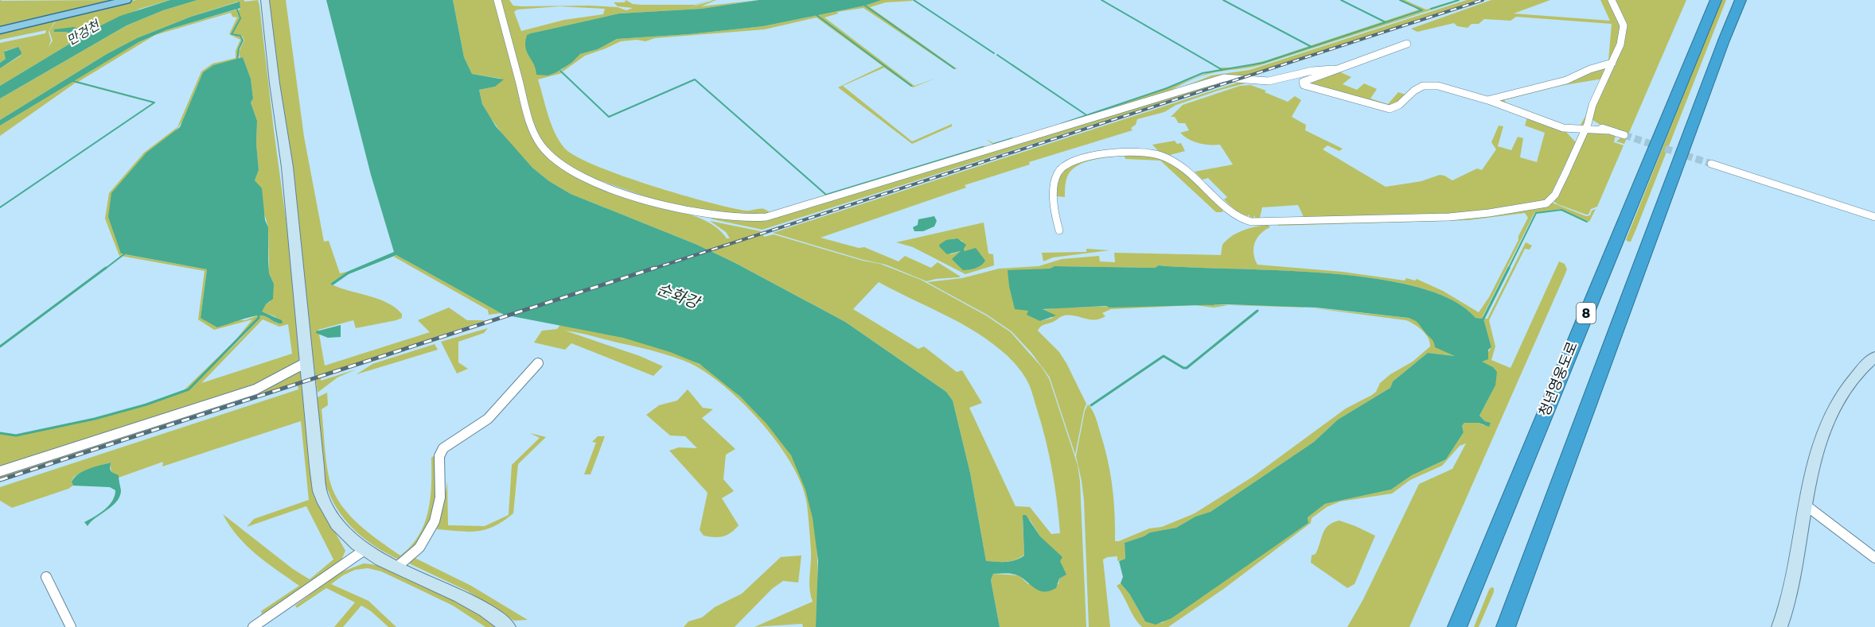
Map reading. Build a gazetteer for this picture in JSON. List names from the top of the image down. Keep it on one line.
{"streets":{"highway":["8","청년영웅도로"]},"water":["만겅천","순화강"]}
